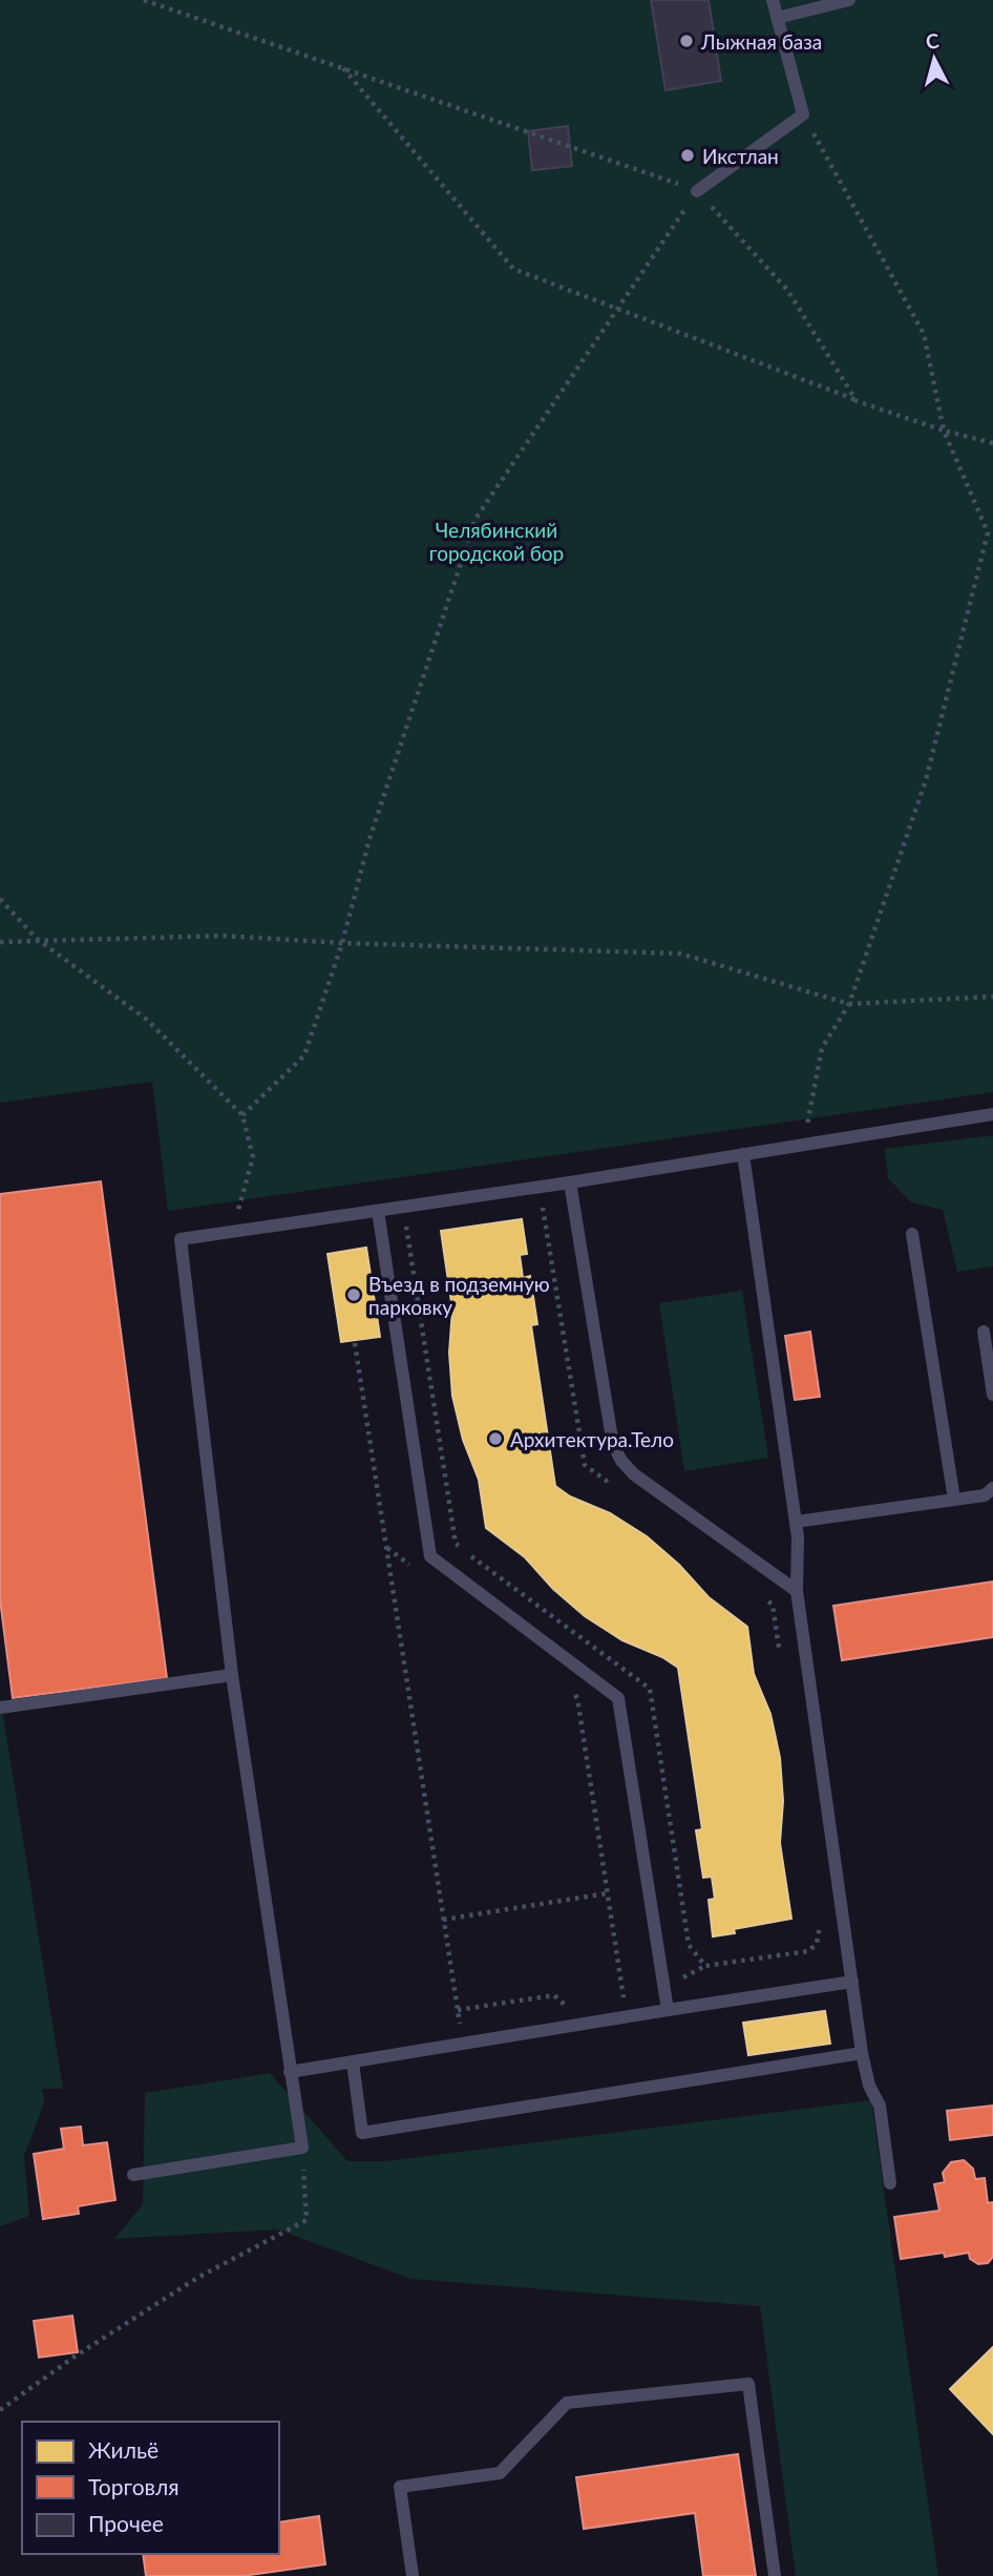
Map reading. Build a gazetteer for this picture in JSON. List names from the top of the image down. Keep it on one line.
{"parks":["Челябинский городской бор"],"places":["Лыжная база","Икстлан","Въезд в подземную парковку","Архитектура.Тело"],"legend":["Жильё","Торговля","Прочее"],"north":"top"}
